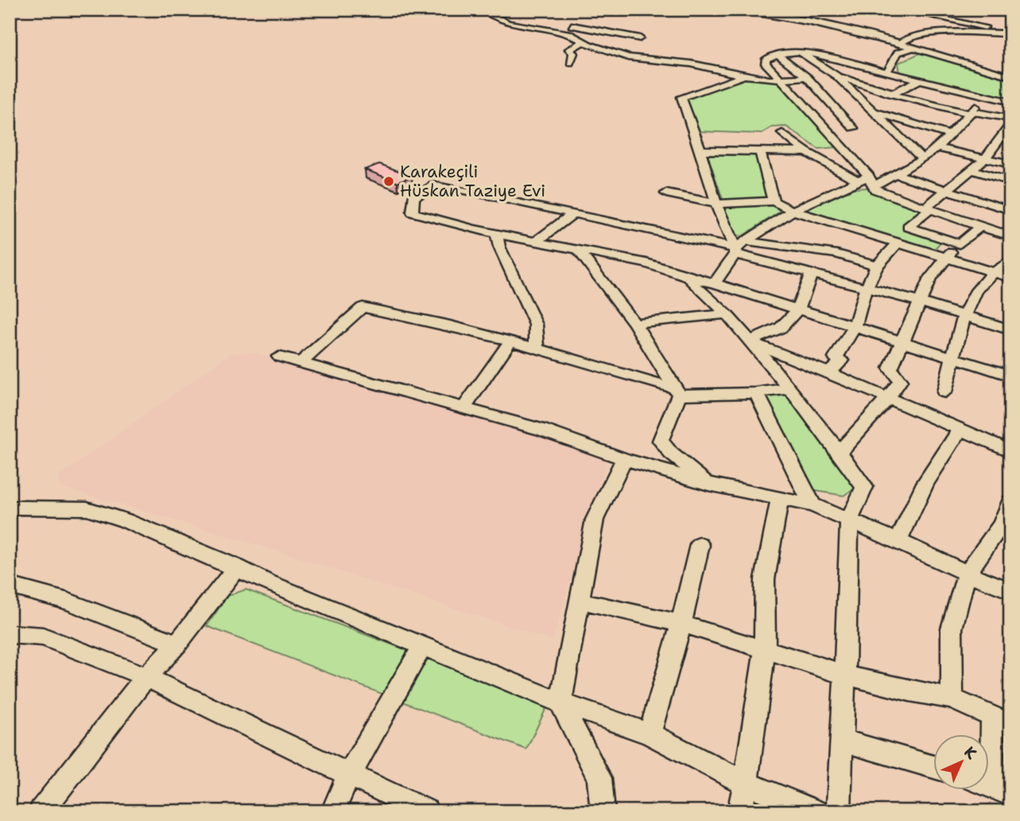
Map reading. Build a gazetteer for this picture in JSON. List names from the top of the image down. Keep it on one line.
{"places":["Karakeçili Hüskan Taziye Evi"],"north":"top right"}
